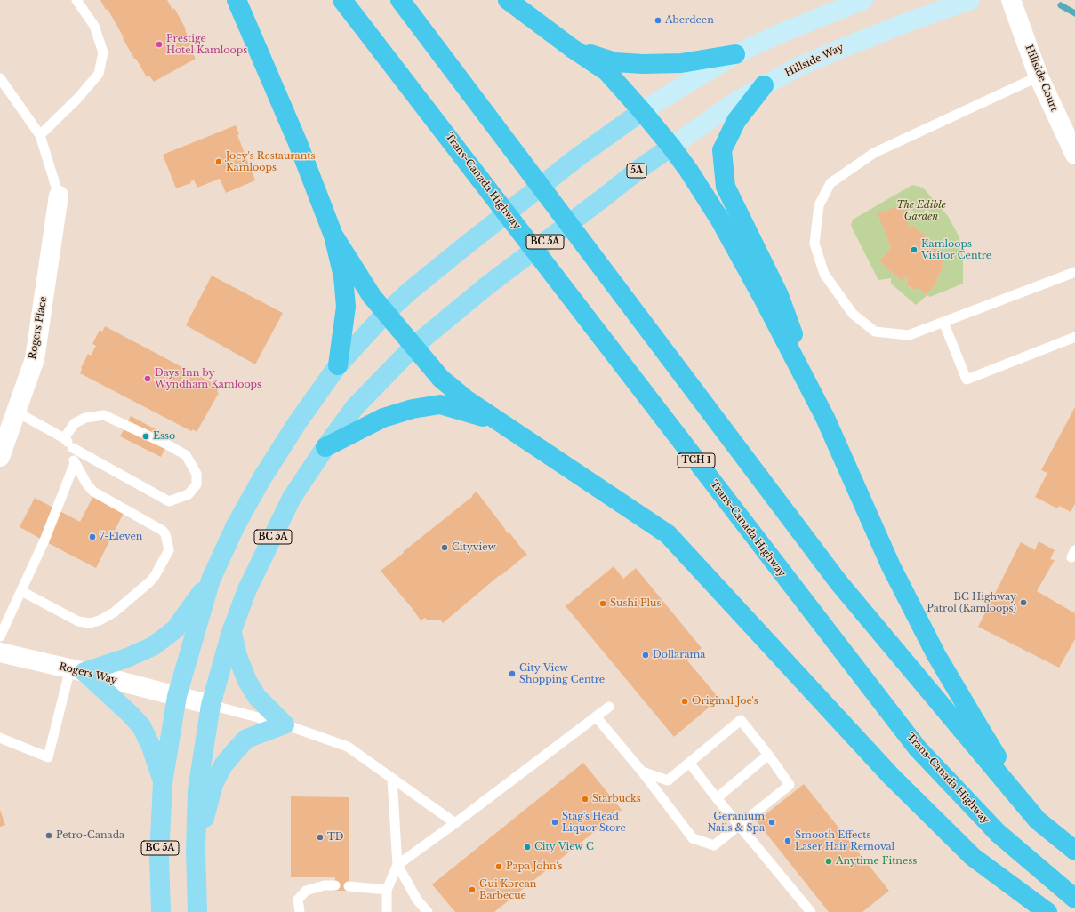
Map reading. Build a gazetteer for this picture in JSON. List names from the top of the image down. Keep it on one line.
{"streets":{"highway":["Trans-Canada Highway","TCH 1"],"main road":["Hillside Way","5A","BC 5A"],"street":["Hillside Court","Rogers Place","Rogers Way"]},"crossings":[["Hillside Way","5A"],["5A","BC 5A"],["BC 5A","Rogers Way"]],"parks":["The Edible Garden"],"places":["Aberdeen","Prestige Hotel Kamloops","Joey's Restaurants Kamloops","Kamloops Visitor Centre","Days Inn by Wyndham Kamloops","Esso","7-Eleven","Cityview","BC Highway Patrol (Kamloops)","Sushi Plus","Dollarama","City View Shopping Centre","Original Joe's","Starbucks","Stag's Head Liquor Store","Geranium Nails & Spa","Petro-Canada","TD","Smooth Effects Laser Hair Removal","City View C","Anytime Fitness","Papa John's","Gui Korean Barbecue"]}
